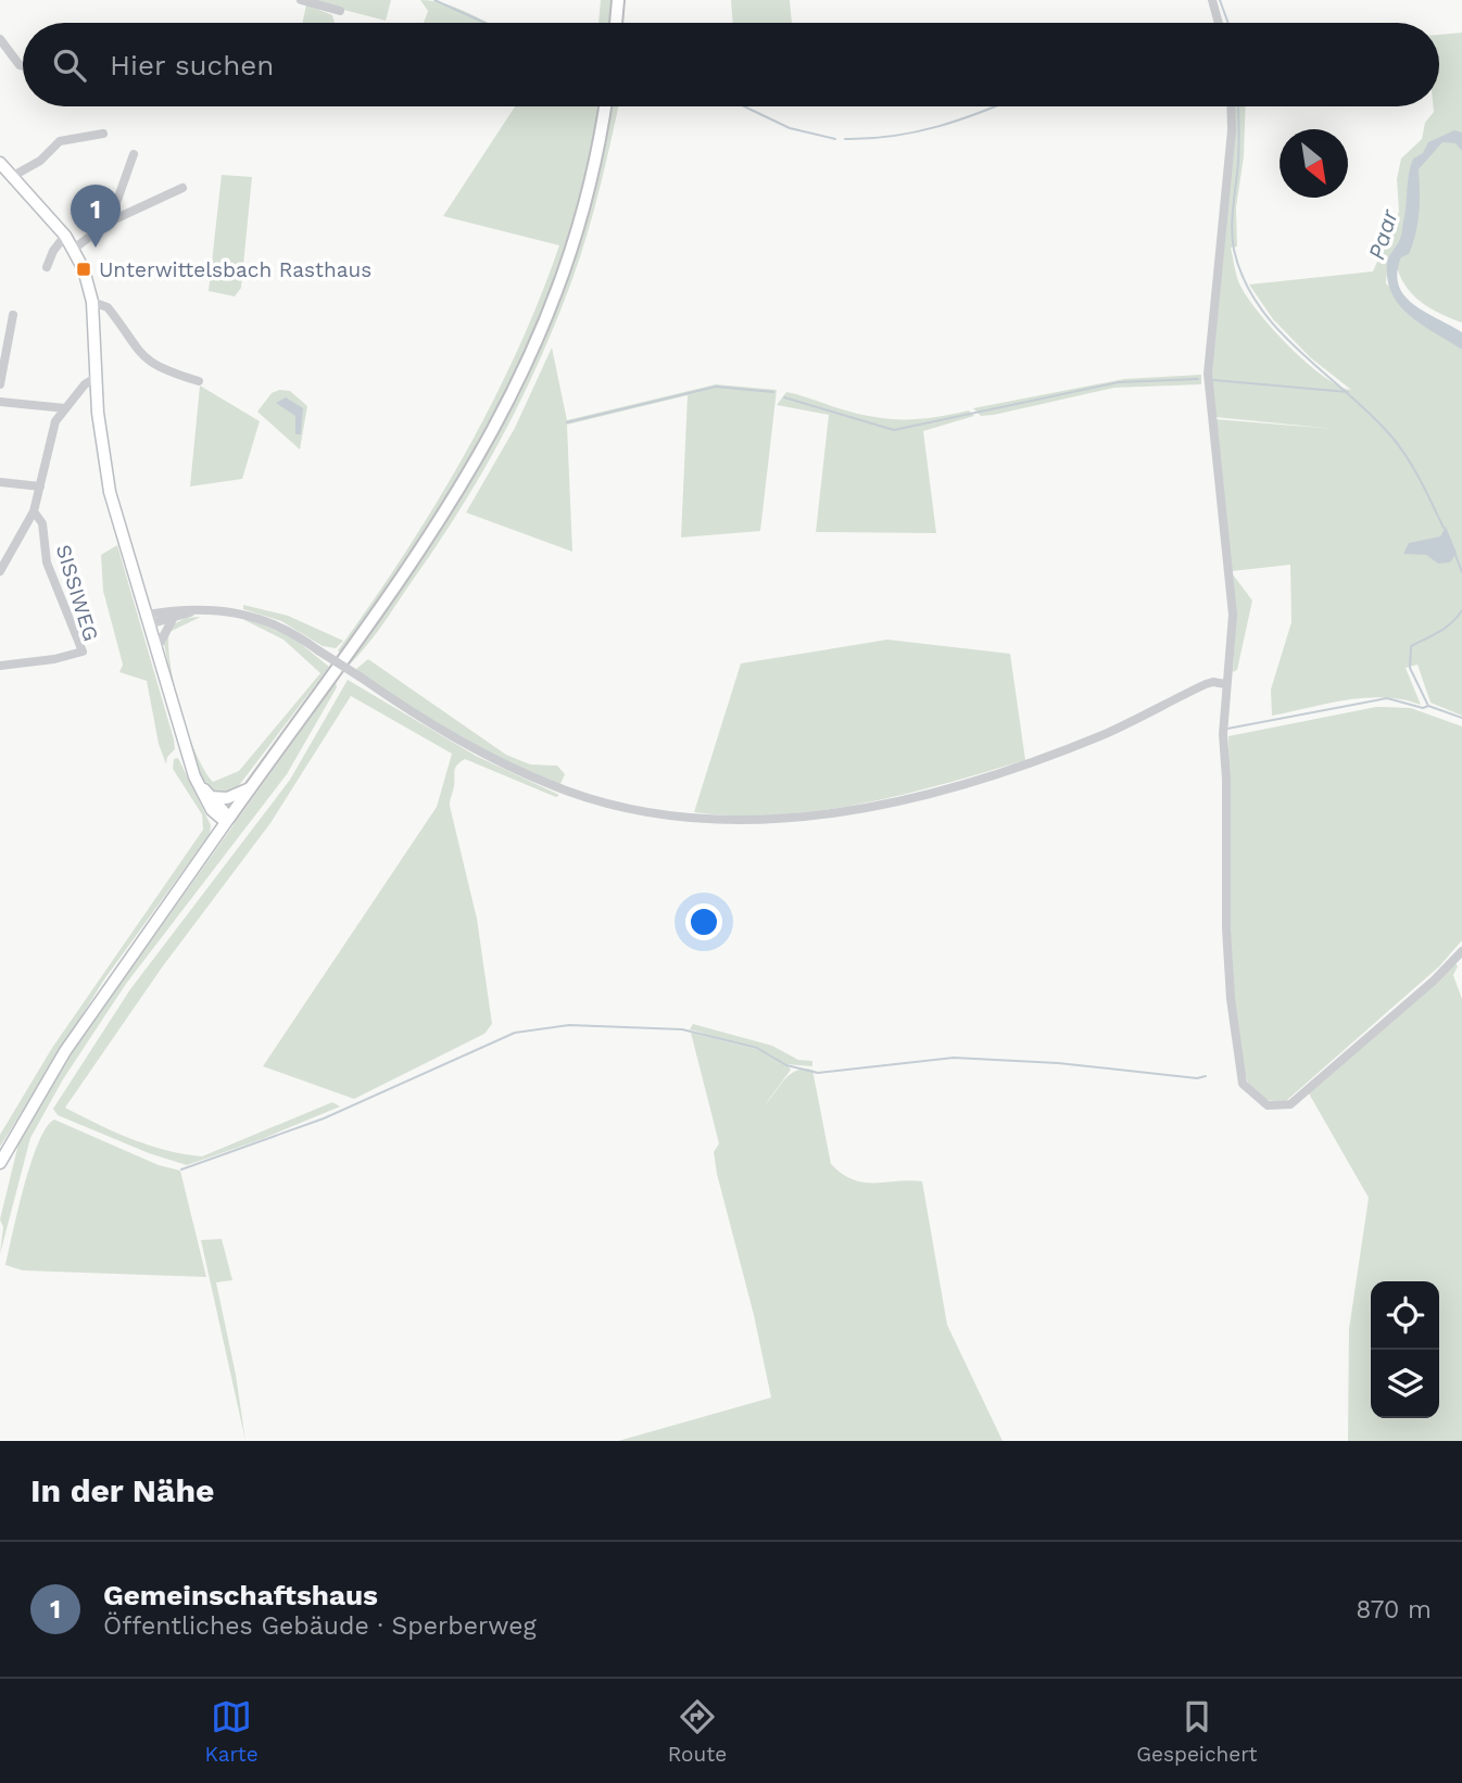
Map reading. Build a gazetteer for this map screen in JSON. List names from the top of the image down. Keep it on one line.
{"streets":{"street":["SISSIWEG"]},"water":["Paar"],"places":{"transit":["Unterwittelsbach Rasthaus"]},"north":"bottom right","page":{"search":"Hier suchen","pins":"1","heading":"In der Nähe","list":[{"mark":"1","name":"Gemeinschaftshaus","note":"Öffentliches Gebäude · Sperberweg","value":"870 m"}],"nav":["Karte","Route","Gespeichert"]}}
